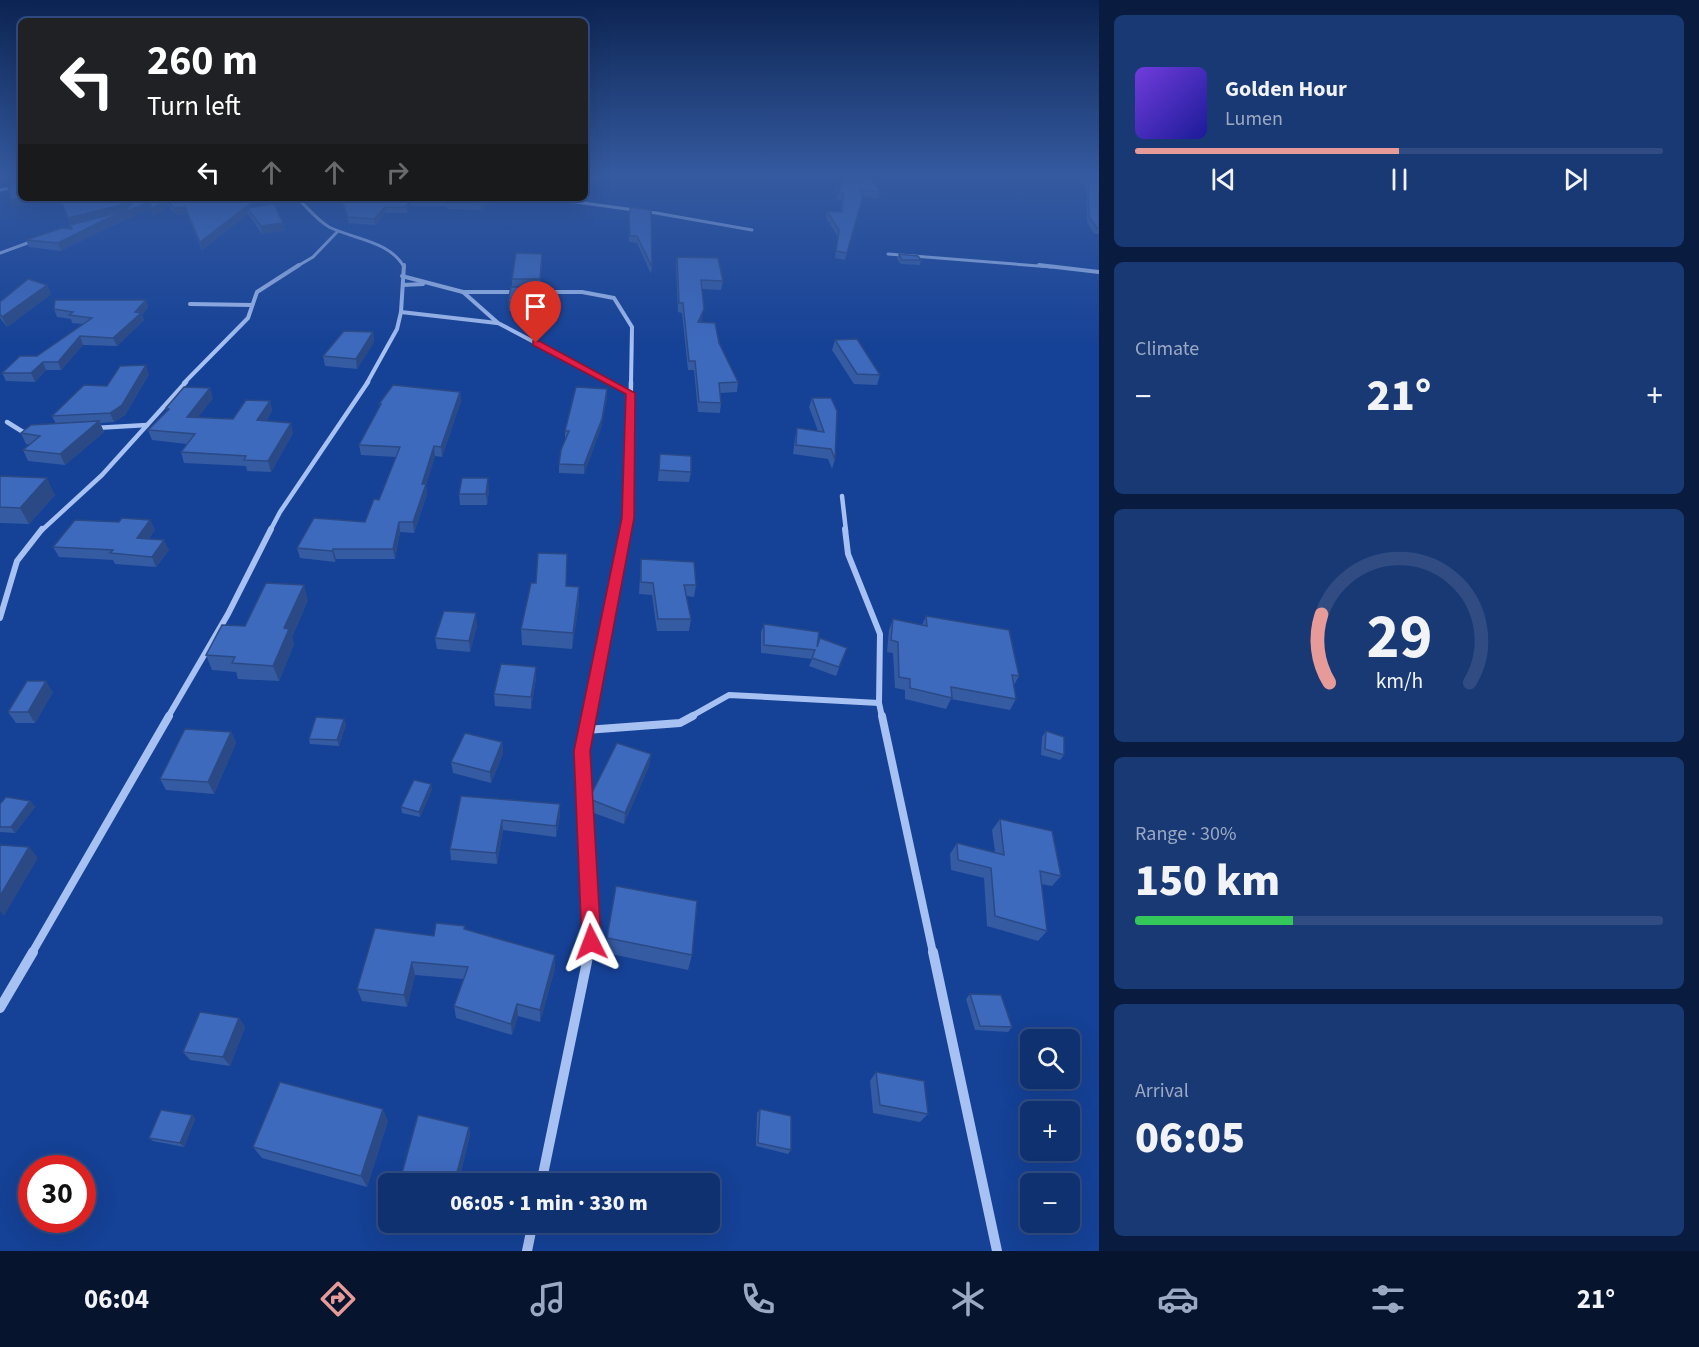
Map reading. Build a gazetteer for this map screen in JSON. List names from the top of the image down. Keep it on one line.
{"page":{"turn":["260 m","Turn left"],"song":["Golden Hour","Lumen"],"tile":["Climate",["Range · 30%","150 km"],["Arrival","06:05"]],"heat":["−","21°","+"],"map_buttons":["+","−"],"limit":"30","trip":"06:05 · 1 min · 330 m","tabs":["06:04","21°"],"gauge":["29","km/h"]}}
